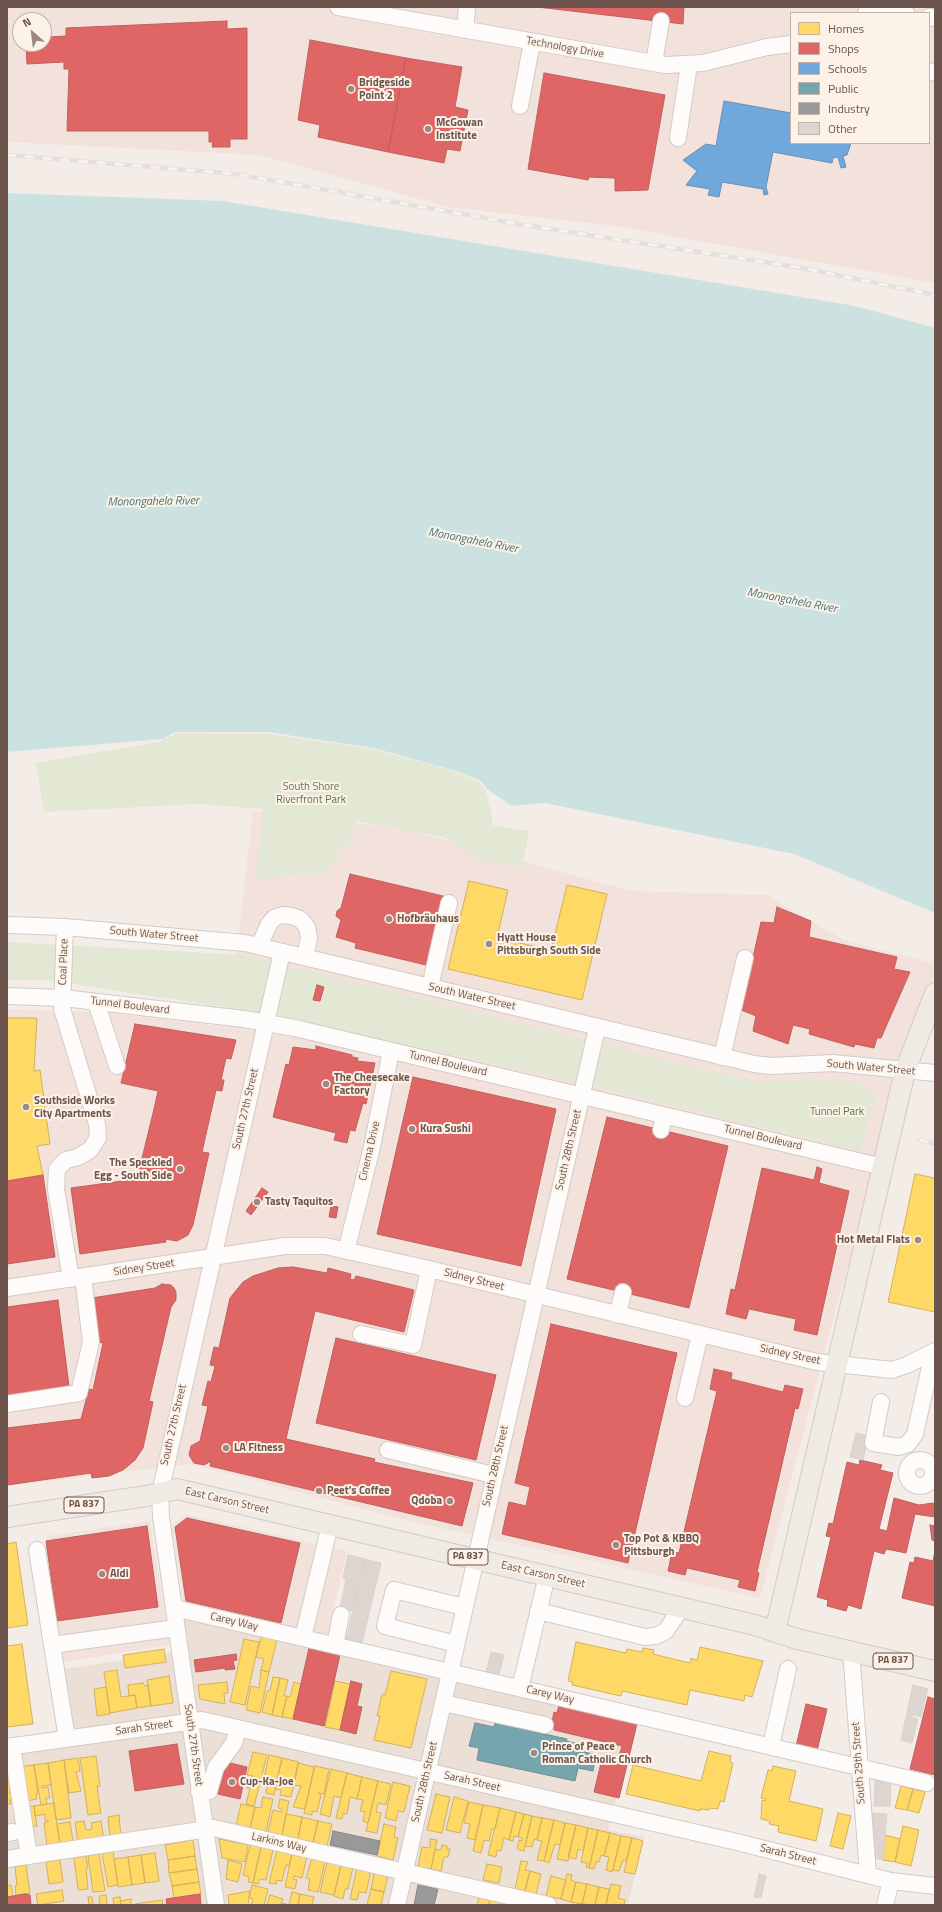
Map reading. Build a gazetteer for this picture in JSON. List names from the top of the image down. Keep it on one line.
{"streets":{"main road":["East Carson Street","PA 837"],"street":["Technology Drive","South Water Street","Coal Place","Tunnel Boulevard","South 27th Street","South 28th Street","Cinema Drive","Sidney Street","Carey Way","Sarah Street","South 29th Street","Larkins Way"]},"crossings":[["South Water Street","Coal Place"],["South Water Street","South 27th Street"],["South Water Street","South 28th Street"],["Coal Place","Tunnel Boulevard"],["Coal Place","Sidney Street"],["Tunnel Boulevard","South 27th Street"],["Tunnel Boulevard","South 28th Street"],["Tunnel Boulevard","Cinema Drive"],["South 27th Street","Sidney Street"],["South 27th Street","East Carson Street"],["South 27th Street","Carey Way"],["South 27th Street","Sarah Street"],["South 27th Street","Larkins Way"],["South 28th Street","Sidney Street"],["South 28th Street","East Carson Street"],["South 28th Street","Carey Way"],["South 28th Street","Sarah Street"],["South 28th Street","Larkins Way"],["Cinema Drive","Sidney Street"],["East Carson Street","South 29th Street"],["Carey Way","South 29th Street"],["Sarah Street","South 29th Street"]],"water":["Monongahela River"],"parks":["South Shore Riverfront Park","Tunnel Park"],"places":["Bridgeside Point 2","McGowan Institute","Hofbräuhaus","Hyatt House Pittsburgh South Side","The Cheesecake Factory","Southside Works City Apartments","Kura Sushi","The Speckled Egg - South Side","Tasty Taquitos","Hot Metal Flats","LA Fitness","Peet's Coffee","Qdoba","Top Pot & KBBQ Pittsburgh","Aldi","Prince of Peace Roman Catholic Church","Cup-Ka-Joe"],"legend":["Homes","Shops","Schools","Public","Industry","Other"],"north":"top left"}
